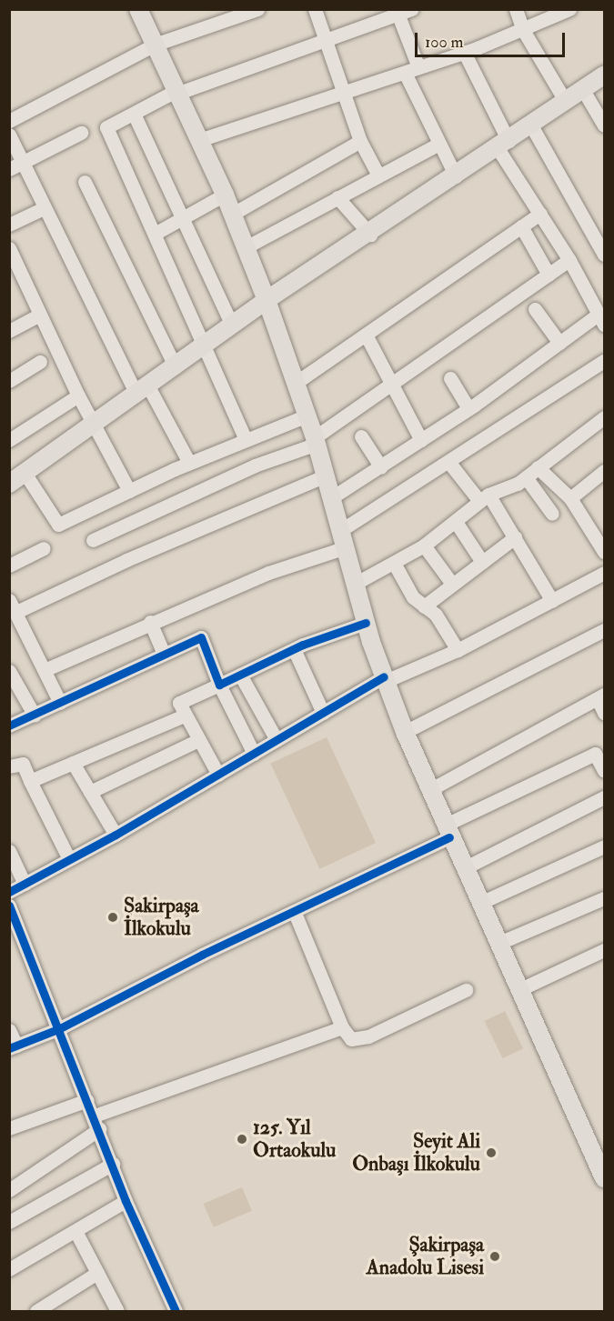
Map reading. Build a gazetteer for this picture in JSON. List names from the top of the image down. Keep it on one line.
{"places":["Şakirpaşa İlkokulu","125. Yıl Ortaokulu","Seyit Ali Onbaşı İlkokulu","Şakirpaşa Anadolu Lisesi"],"scale_bar":"100 m"}
